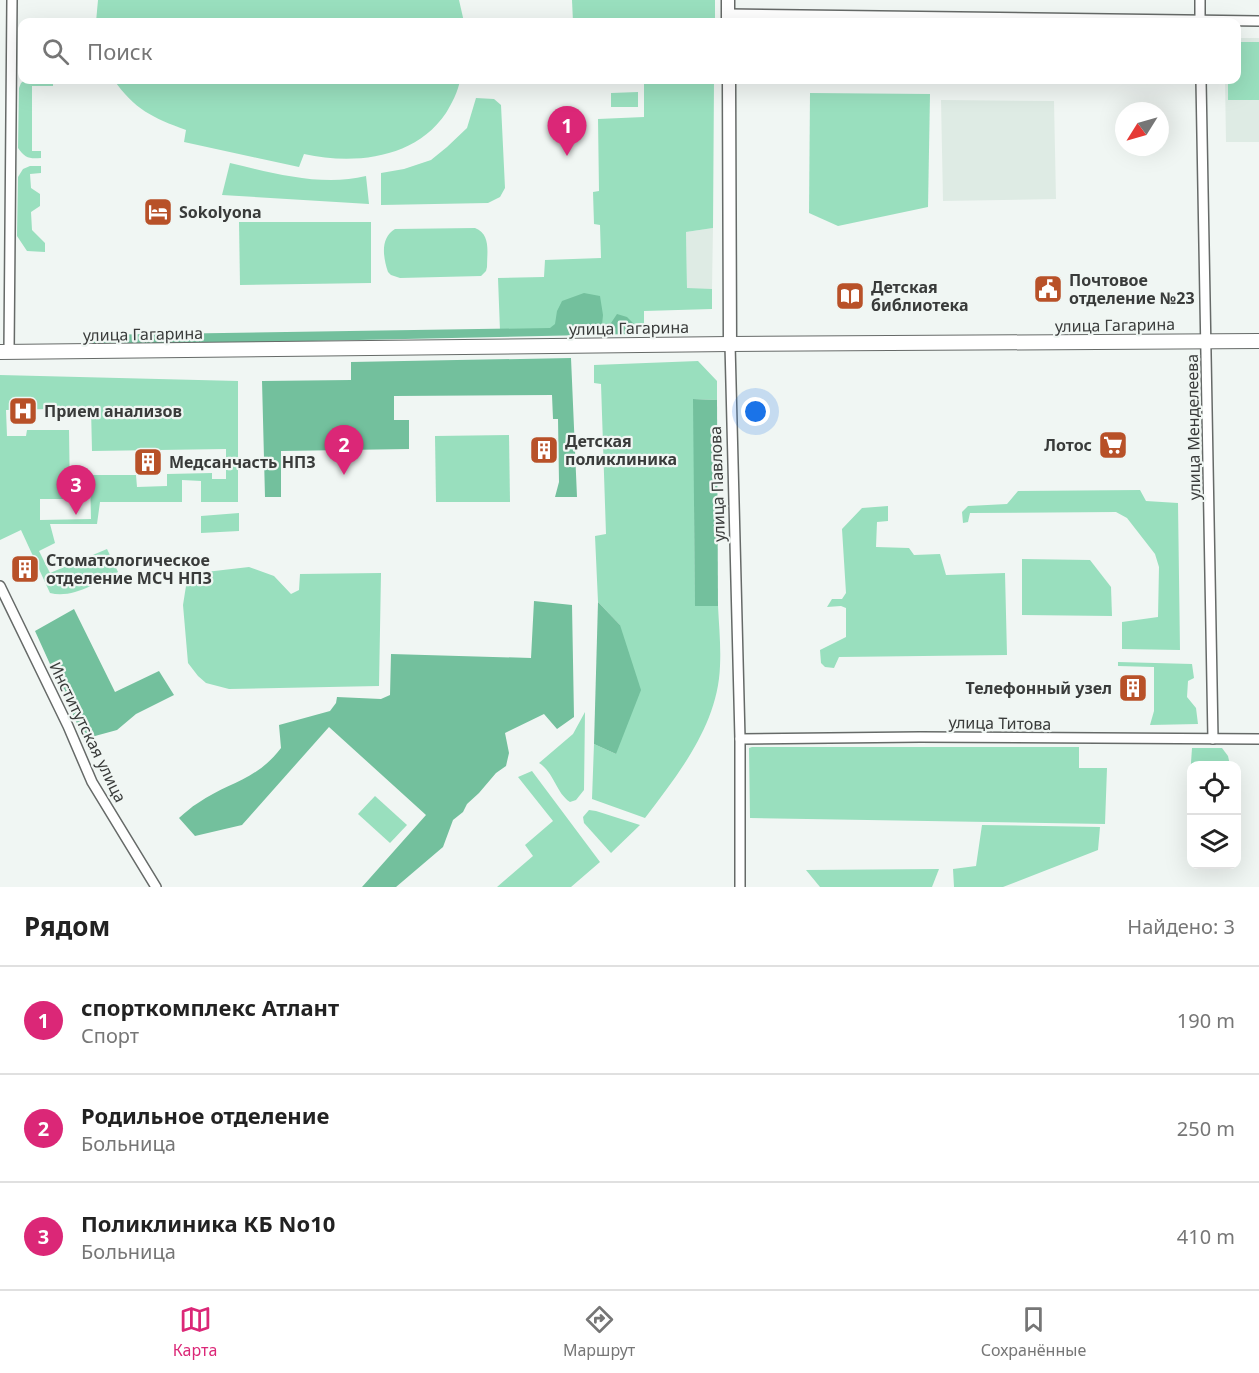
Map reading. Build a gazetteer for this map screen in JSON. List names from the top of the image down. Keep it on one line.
{"streets":{"main road":["улица Гагарина"],"street":["улица Менделеева","улица Павлова","улица Титова","Институтская улица"]},"crossings":[["улица Гагарина","улица Менделеева"],["улица Гагарина","улица Павлова"],["улица Менделеева","улица Титова"],["улица Павлова","улица Титова"]],"places":{"hotel":["Sokolyona"],"public building":["Почтовое отделение №23"],"library":["Детская библиотека"],"hospital":["Прием анализов"],"supermarket":["Лотос"],"building":["Детская поликлиника","Медсанчасть НПЗ","Стоматологическое отделение МСЧ НПЗ","Телефонный узел"]},"north":"bottom left","page":{"search":"Поиск","pins":["1","2","3"],"heading":["Рядом","Найдено: 3"],"list":[{"mark":"1","name":"спорткомплекс Атлант","note":"Спорт","value":"190 m"},{"mark":"2","name":"Родильное отделение","note":"Больница","value":"250 m"},{"mark":"3","name":"Поликлиника КБ No10","note":"Больница","value":"410 m"}],"nav":["Карта","Маршрут","Сохранённые"]}}
